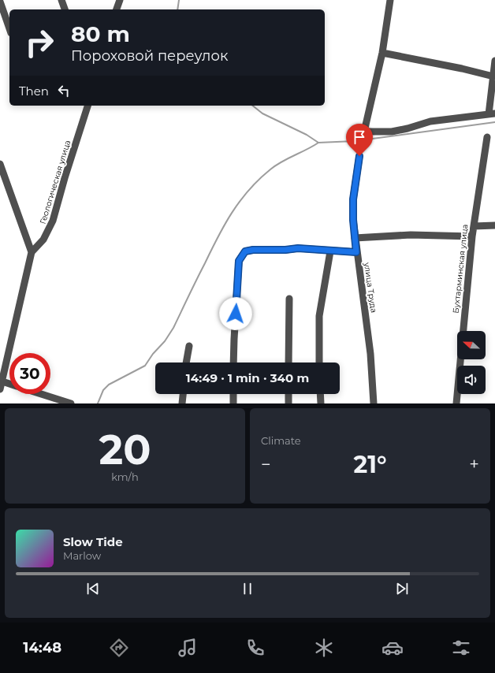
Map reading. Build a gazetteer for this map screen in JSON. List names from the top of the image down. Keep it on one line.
{"streets":{"street":["Геологическая улица","Бухтарминская улица","улица Труда"]},"north":"left","page":{"turn":["80 m","Пороховой переулок"],"then":"Then","limit":"30","trip":"14:49 · 1 min · 340 m","tile":[["20","km/h"],"Climate"],"heat":["−","21°","+"],"song":["Slow Tide","Marlow"],"tabs":"14:48"}}
